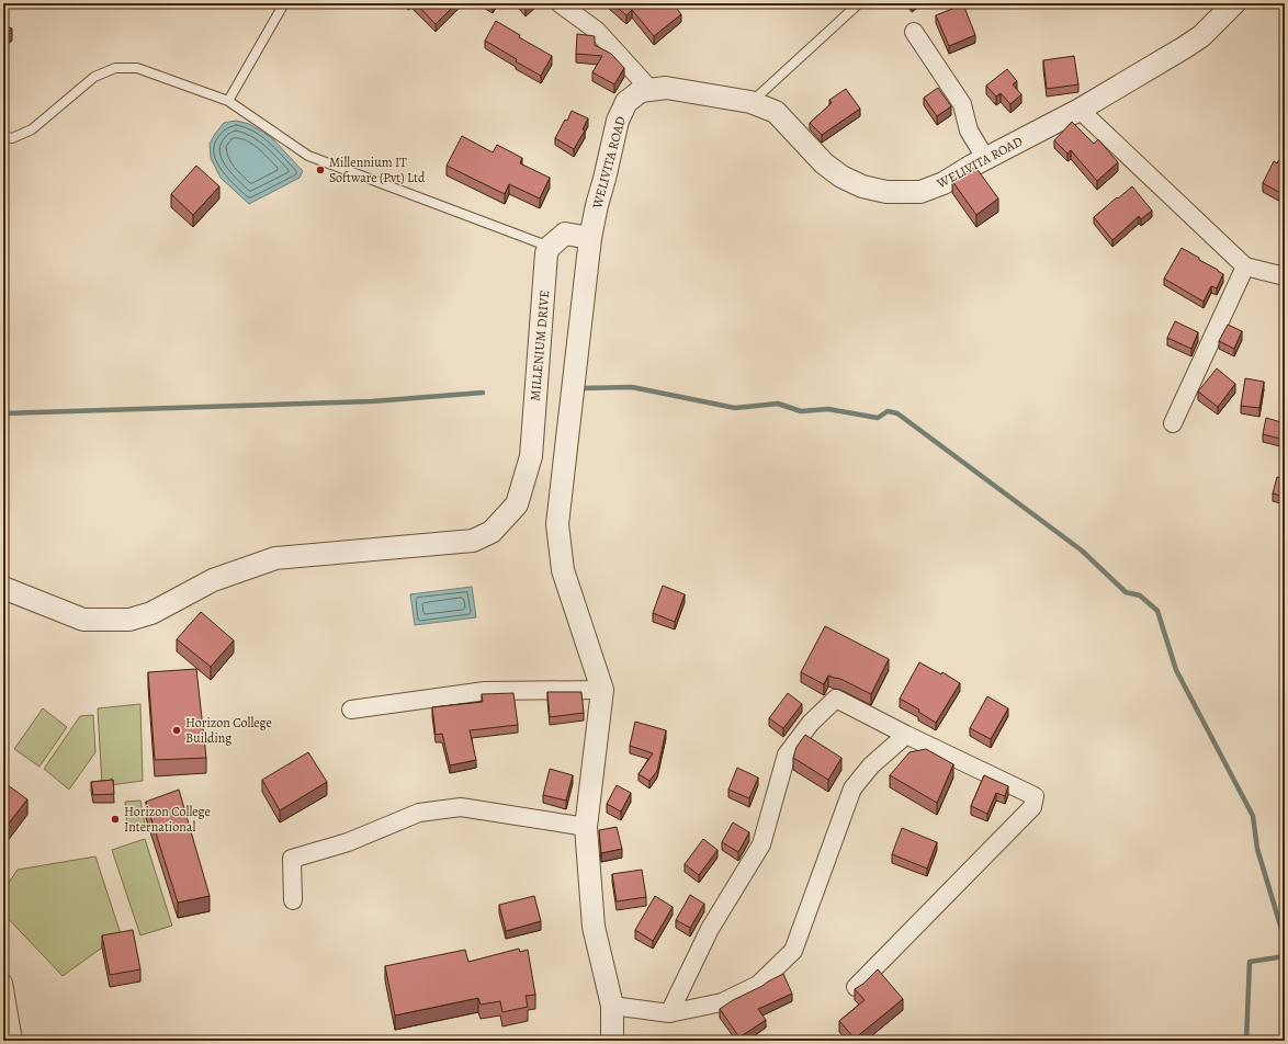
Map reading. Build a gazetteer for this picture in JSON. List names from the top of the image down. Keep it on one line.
{"streets":{"street":["WELIVITA ROAD","MILLENIUM DRIVE"]},"places":["Millennium IT Software (Pvt) Ltd","Horizon College Building","Horizon College International"]}
